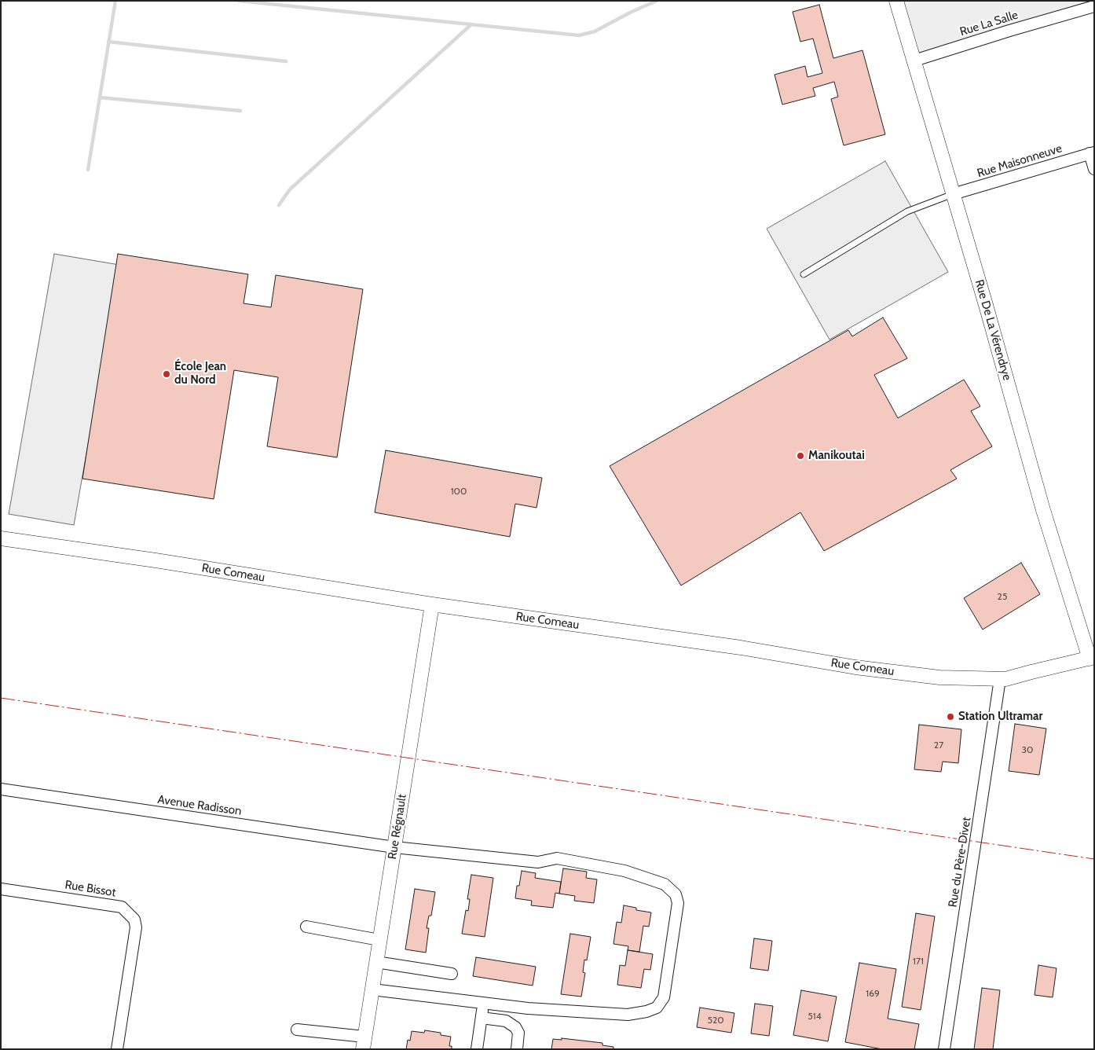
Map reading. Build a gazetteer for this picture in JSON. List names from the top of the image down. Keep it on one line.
{"streets":{"street":["Rue La Salle","Rue Maisonneuve","Rue De La Vérendrye","Rue Comeau","Avenue Radisson","Rue Régnault","Rue du Père-Divet","Rue Bissot"]},"crossings":[["Rue La Salle","Rue De La Vérendrye"],["Rue Maisonneuve","Rue De La Vérendrye"],["Rue De La Vérendrye","Rue Comeau"],["Rue Comeau","Rue Régnault"],["Rue Comeau","Rue du Père-Divet"],["Avenue Radisson","Rue Régnault"]],"places":["École Jean du Nord","Manikoutai","Station Ultramar"],"house_numbers":["100","25","27","30","171","169","514","520"]}
